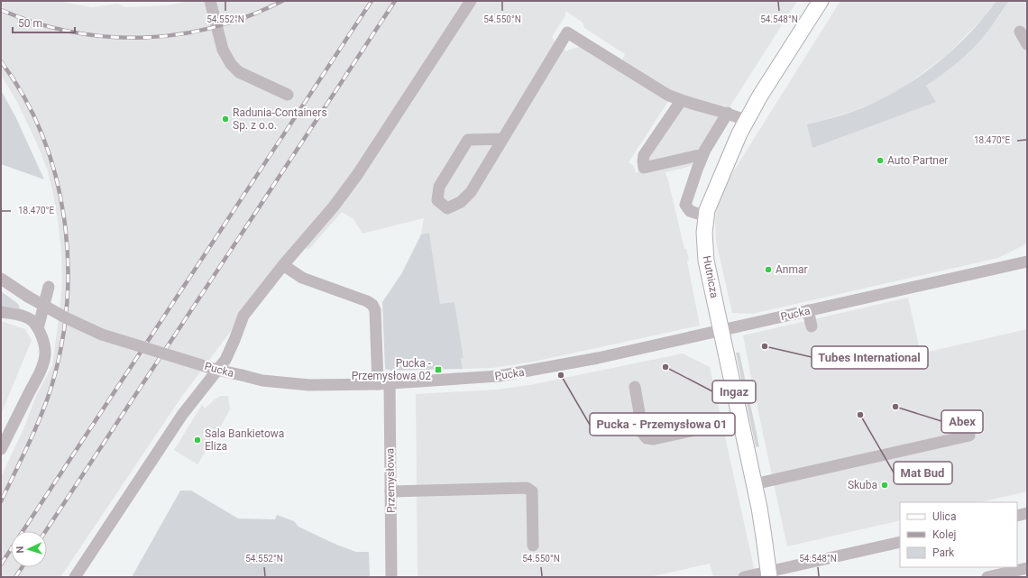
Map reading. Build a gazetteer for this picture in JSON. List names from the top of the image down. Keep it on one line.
{"streets":{"main road":["Hutnicza"],"street":["Pucka","Przemysłowa"]},"crossings":[["Hutnicza","Pucka"],["Pucka","Przemysłowa"]],"places":{"other":["Radunia-Containers Sp. z o.o.","Auto Partner","Anmar","Tubes International","Ingaz","Pucka - Przemysłowa 01","Abex","Mat Bud","Sala Bankietowa Eliza","Skuba"],"transit":["Pucka - Przemysłowa 02"]},"legend":["Ulica","Kolej","Park"],"scale_bar":"50 m","north":"left","coordinates":["54.552°N","54.550°N","54.548°N","18.470°E"]}
